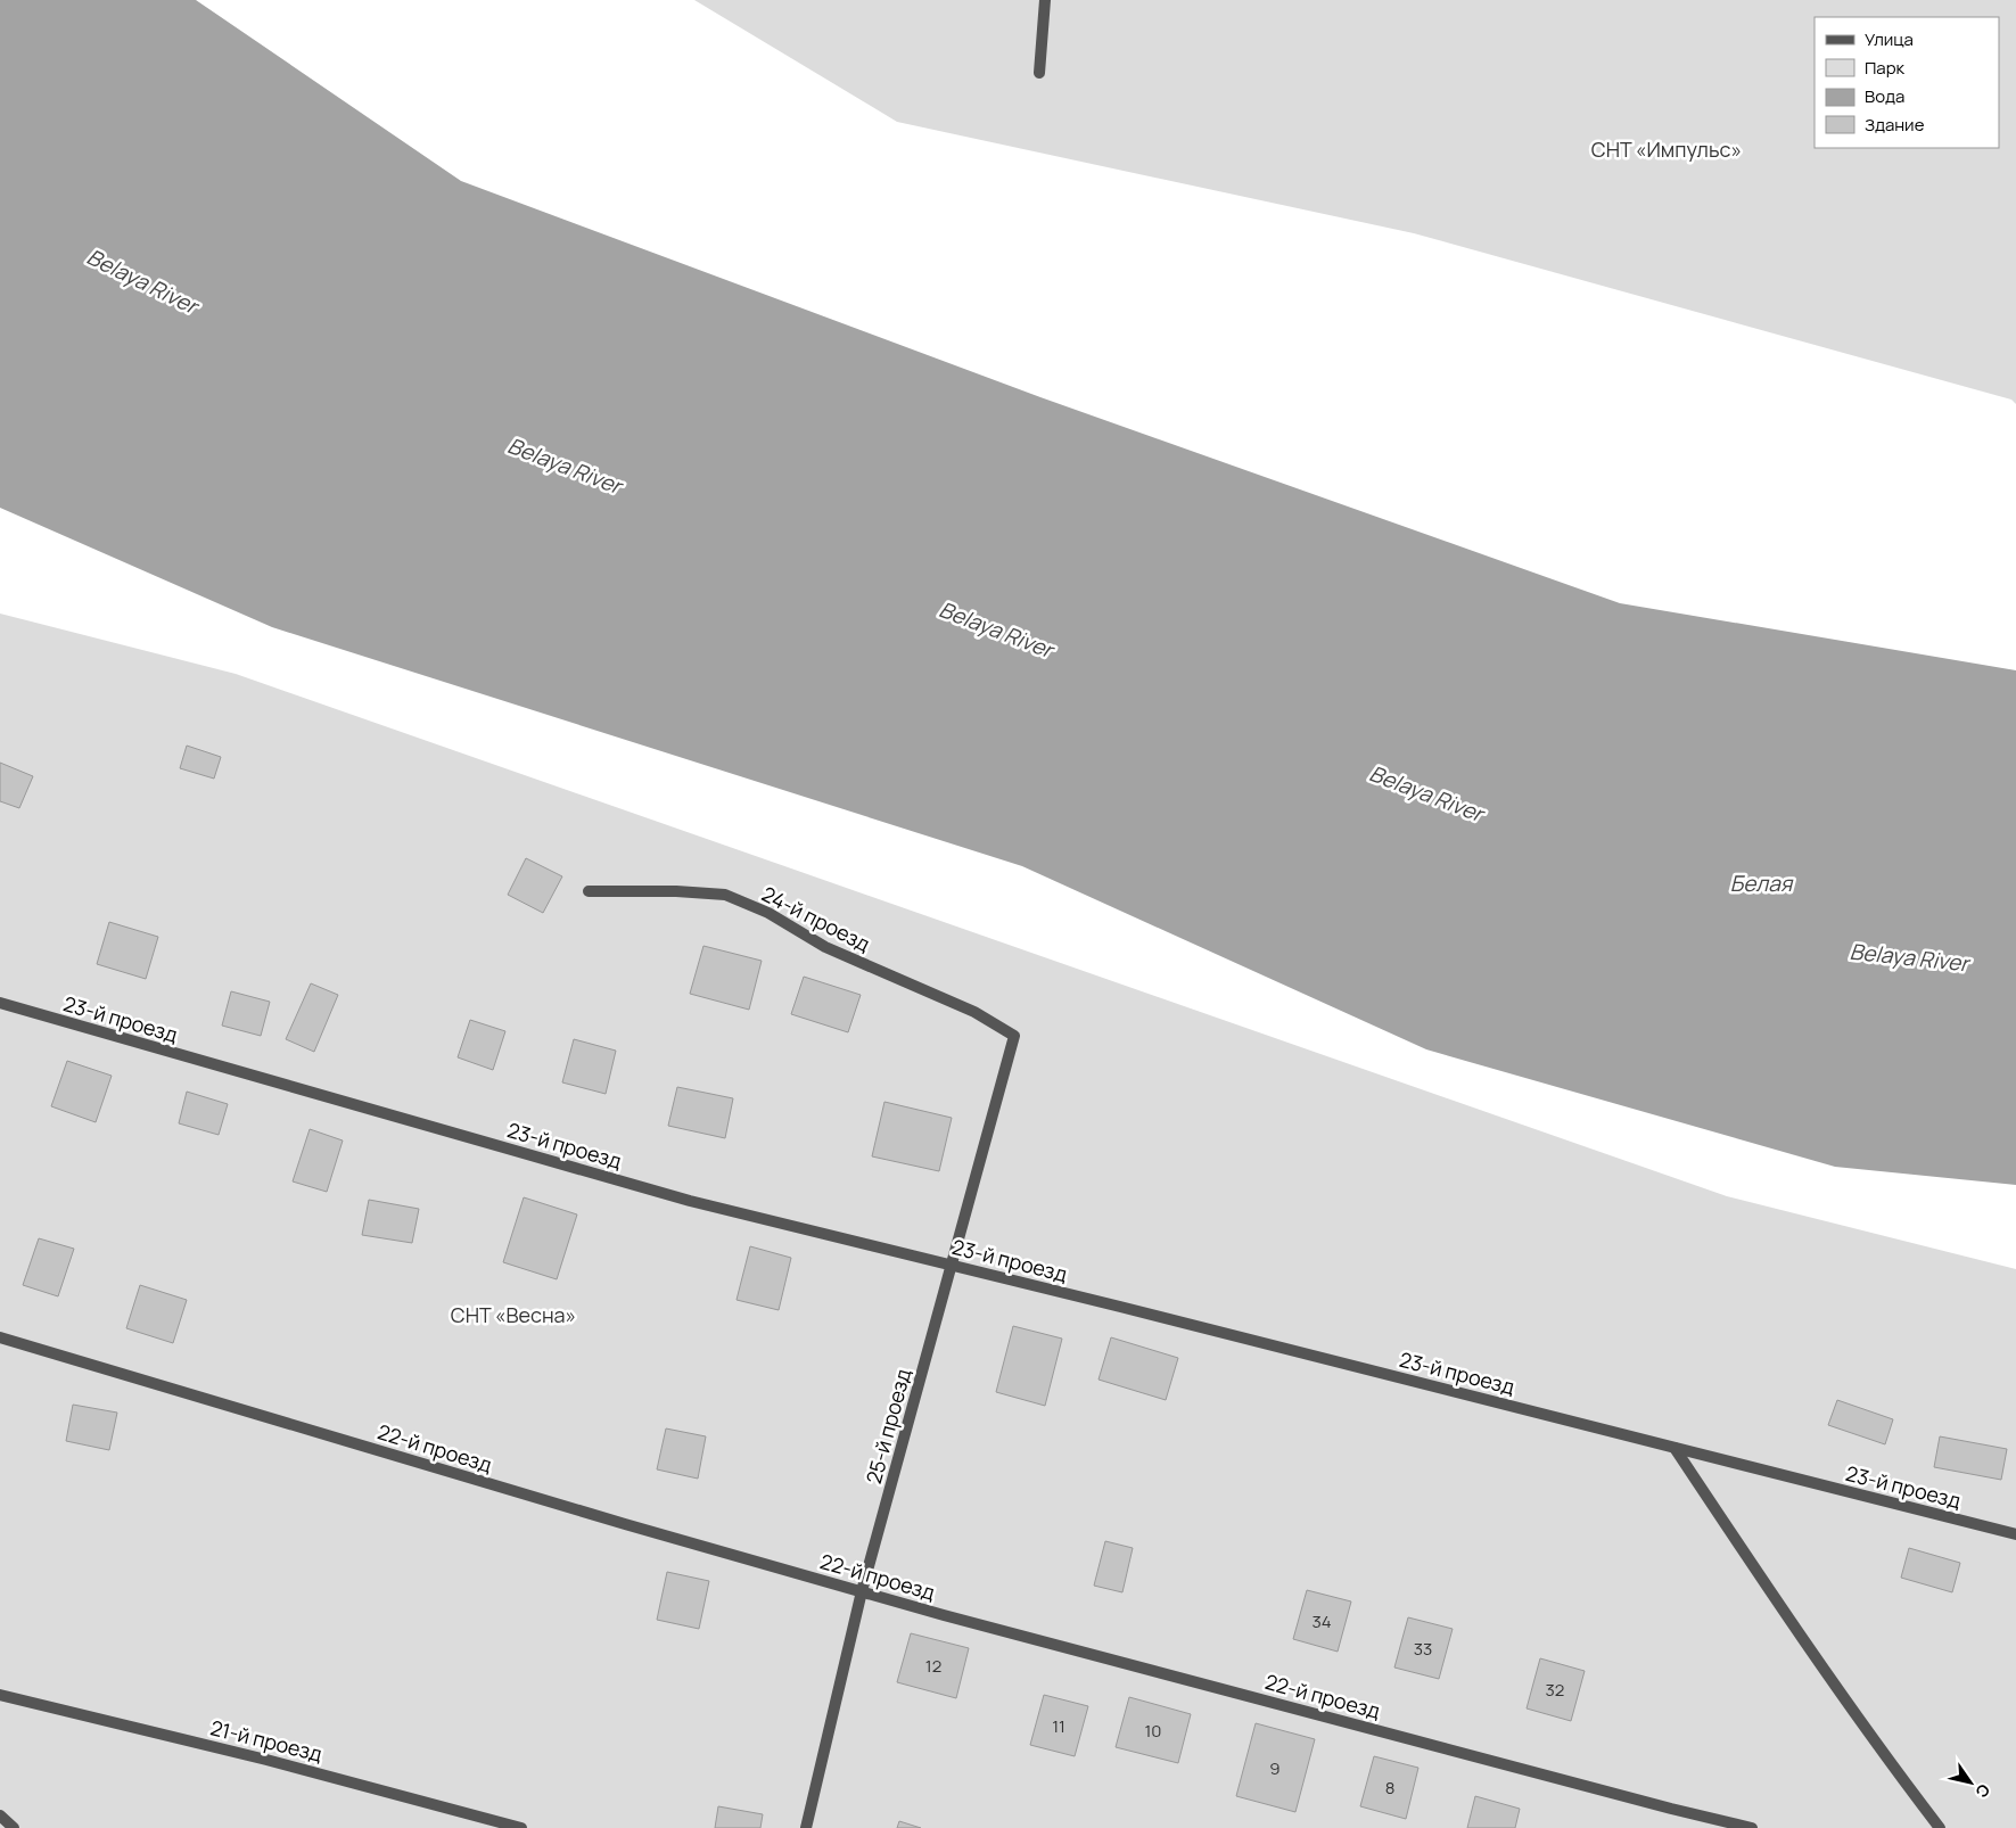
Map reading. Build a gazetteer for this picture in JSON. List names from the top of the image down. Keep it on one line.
{"streets":{"street":["24-й проезд","23-й проезд","25-й проезд","22-й проезд","21-й проезд"]},"crossings":[["24-й проезд","25-й проезд"],["23-й проезд","25-й проезд"],["25-й проезд","22-й проезд"]],"water":["Belaya River","Белая"],"parks":["СНТ «Импульс»","СНТ «Весна»"],"house_numbers":["34","33","12","32","11","10","9","8"],"legend":["Улица","Парк","Вода","Здание"],"north":"bottom right"}
